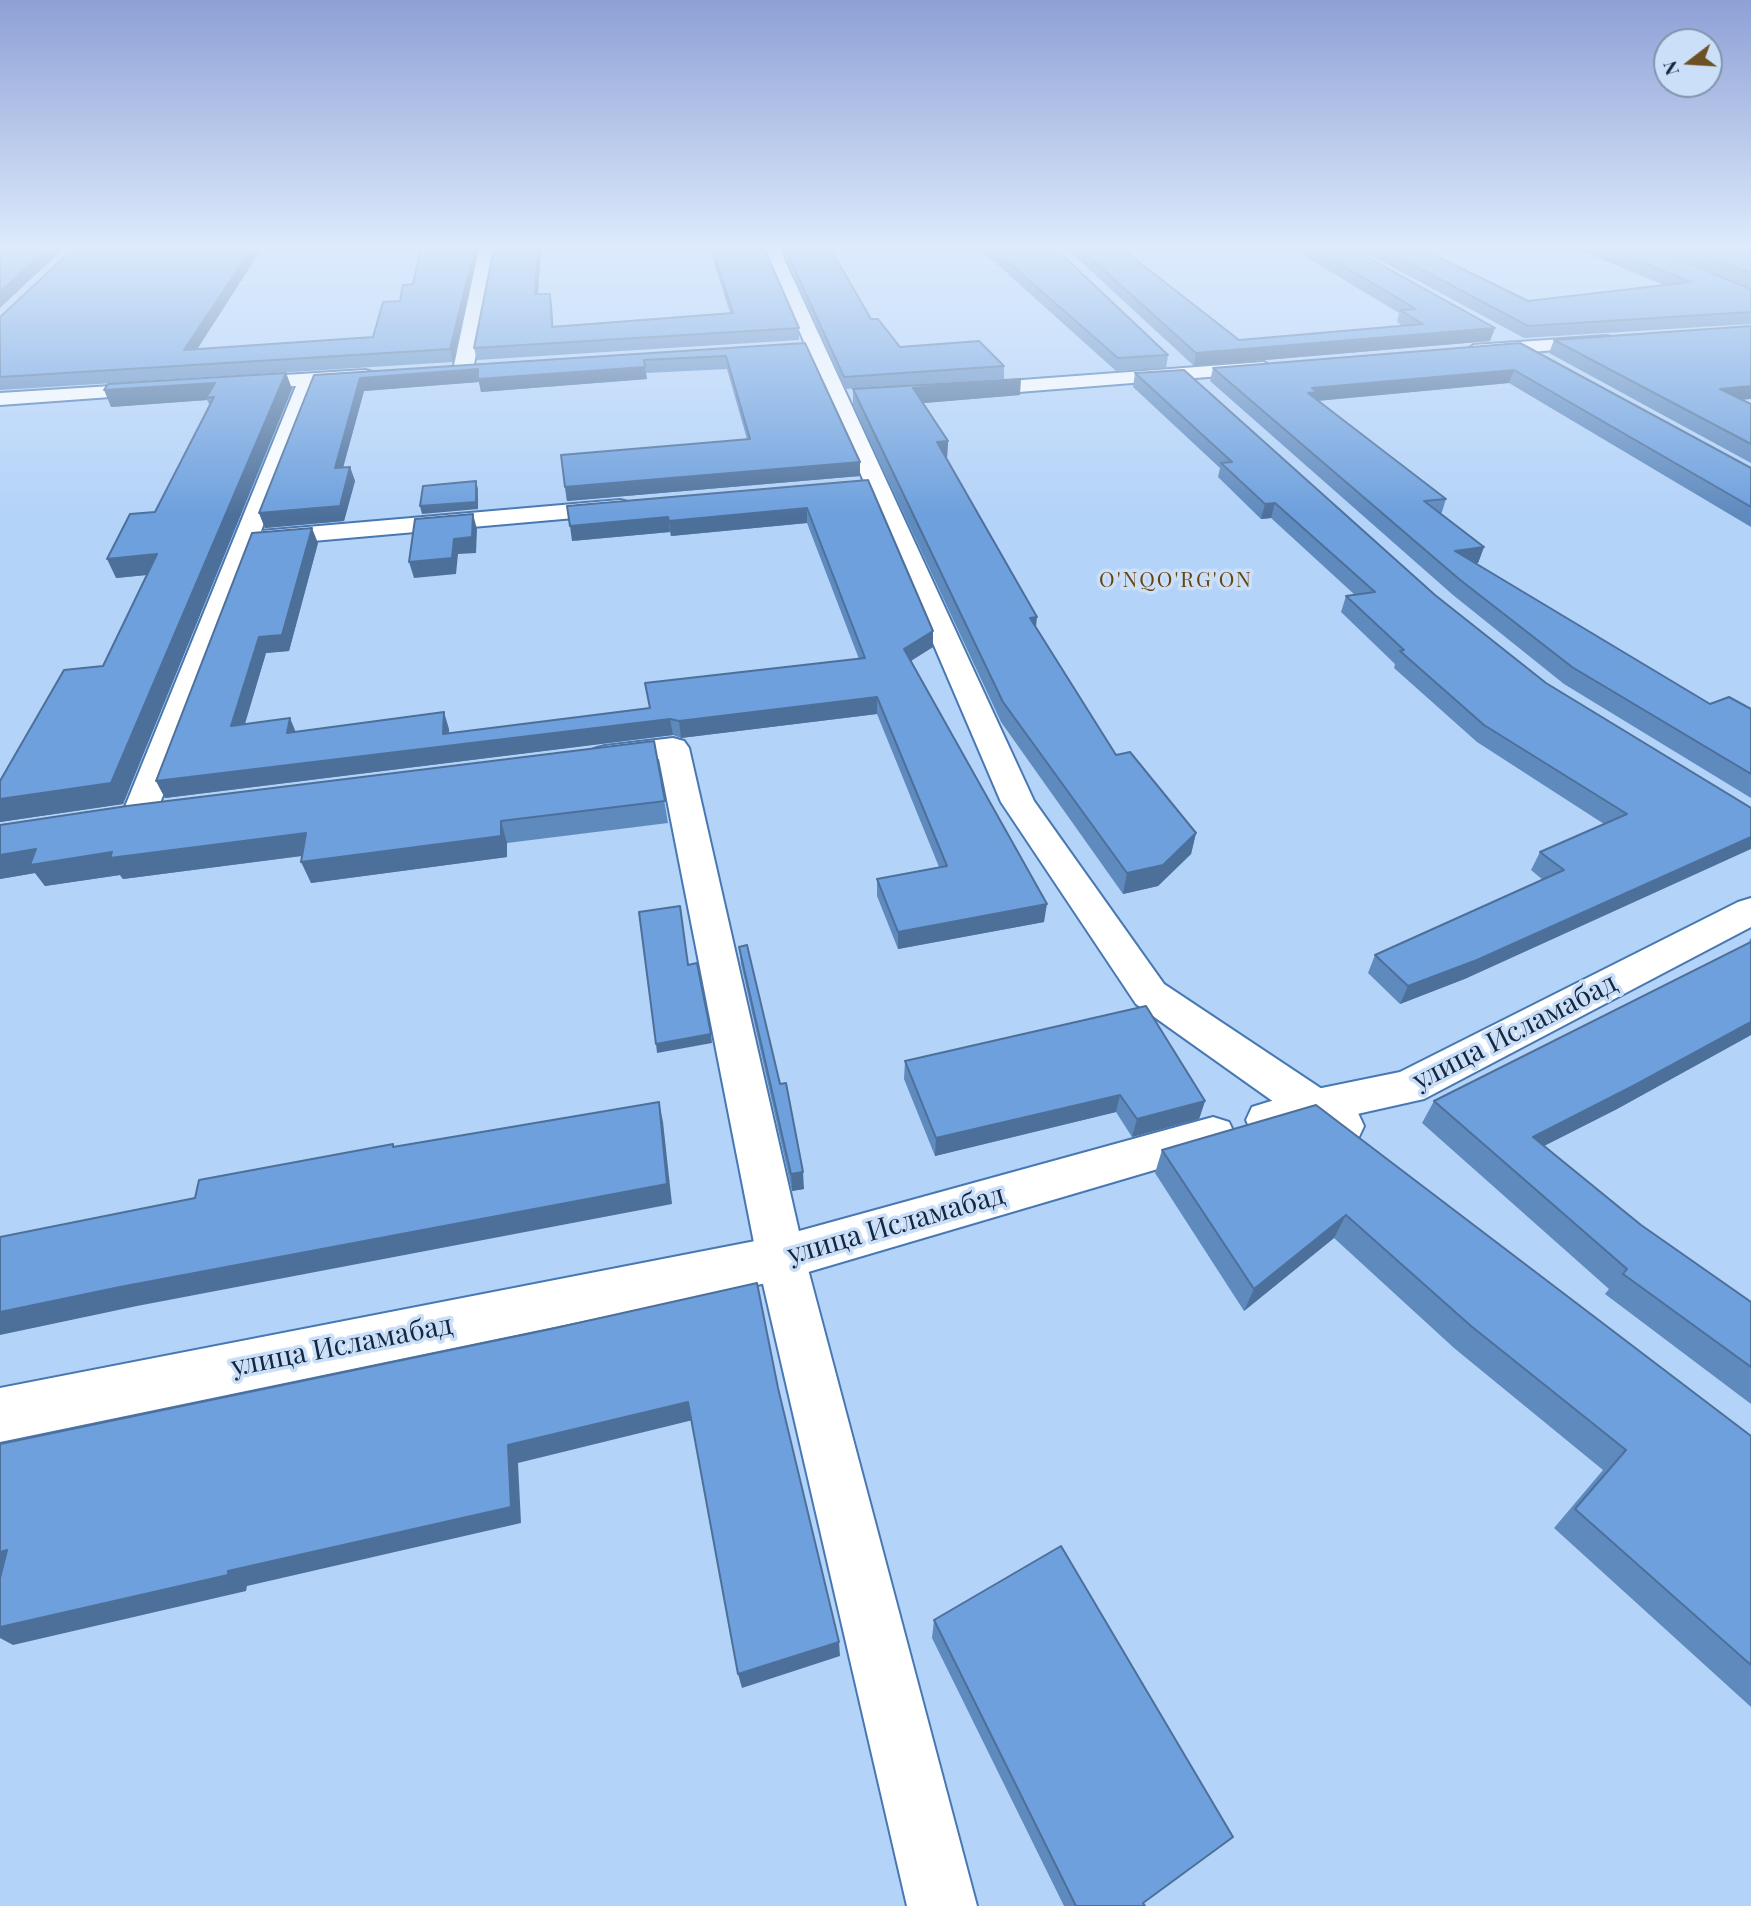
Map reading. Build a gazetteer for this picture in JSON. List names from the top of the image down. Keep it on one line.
{"streets":{"street":["улица Исламабад"]},"districts":["O'NQO'RG'ON"],"north":"left"}
